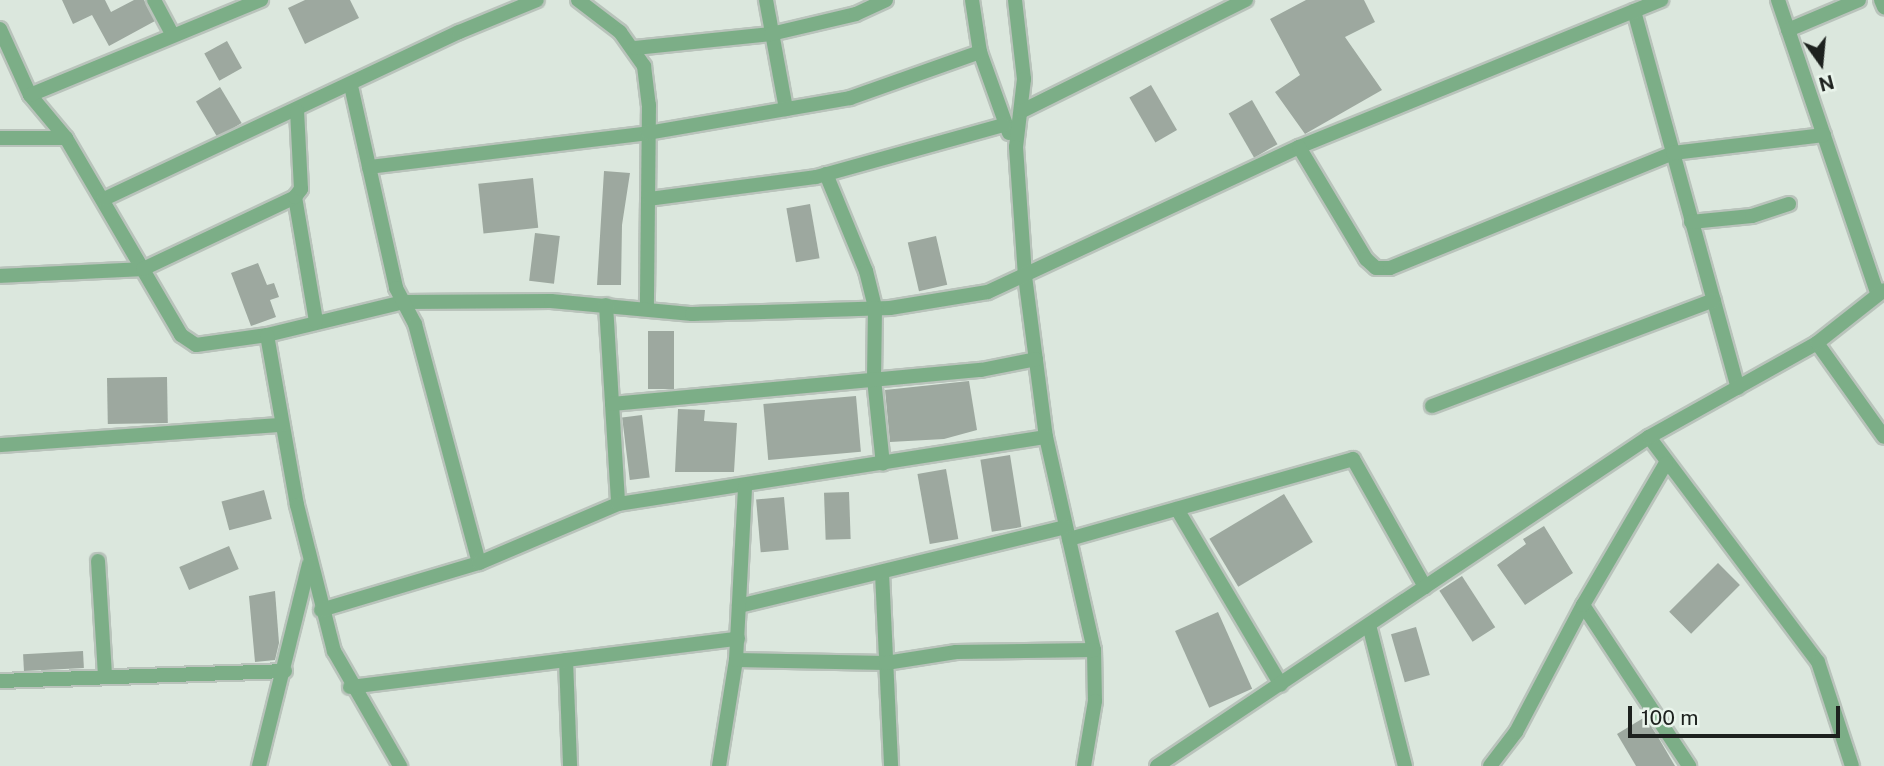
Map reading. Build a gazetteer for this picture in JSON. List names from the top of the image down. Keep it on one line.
{"scale_bar":"100 m","north":"bottom"}
